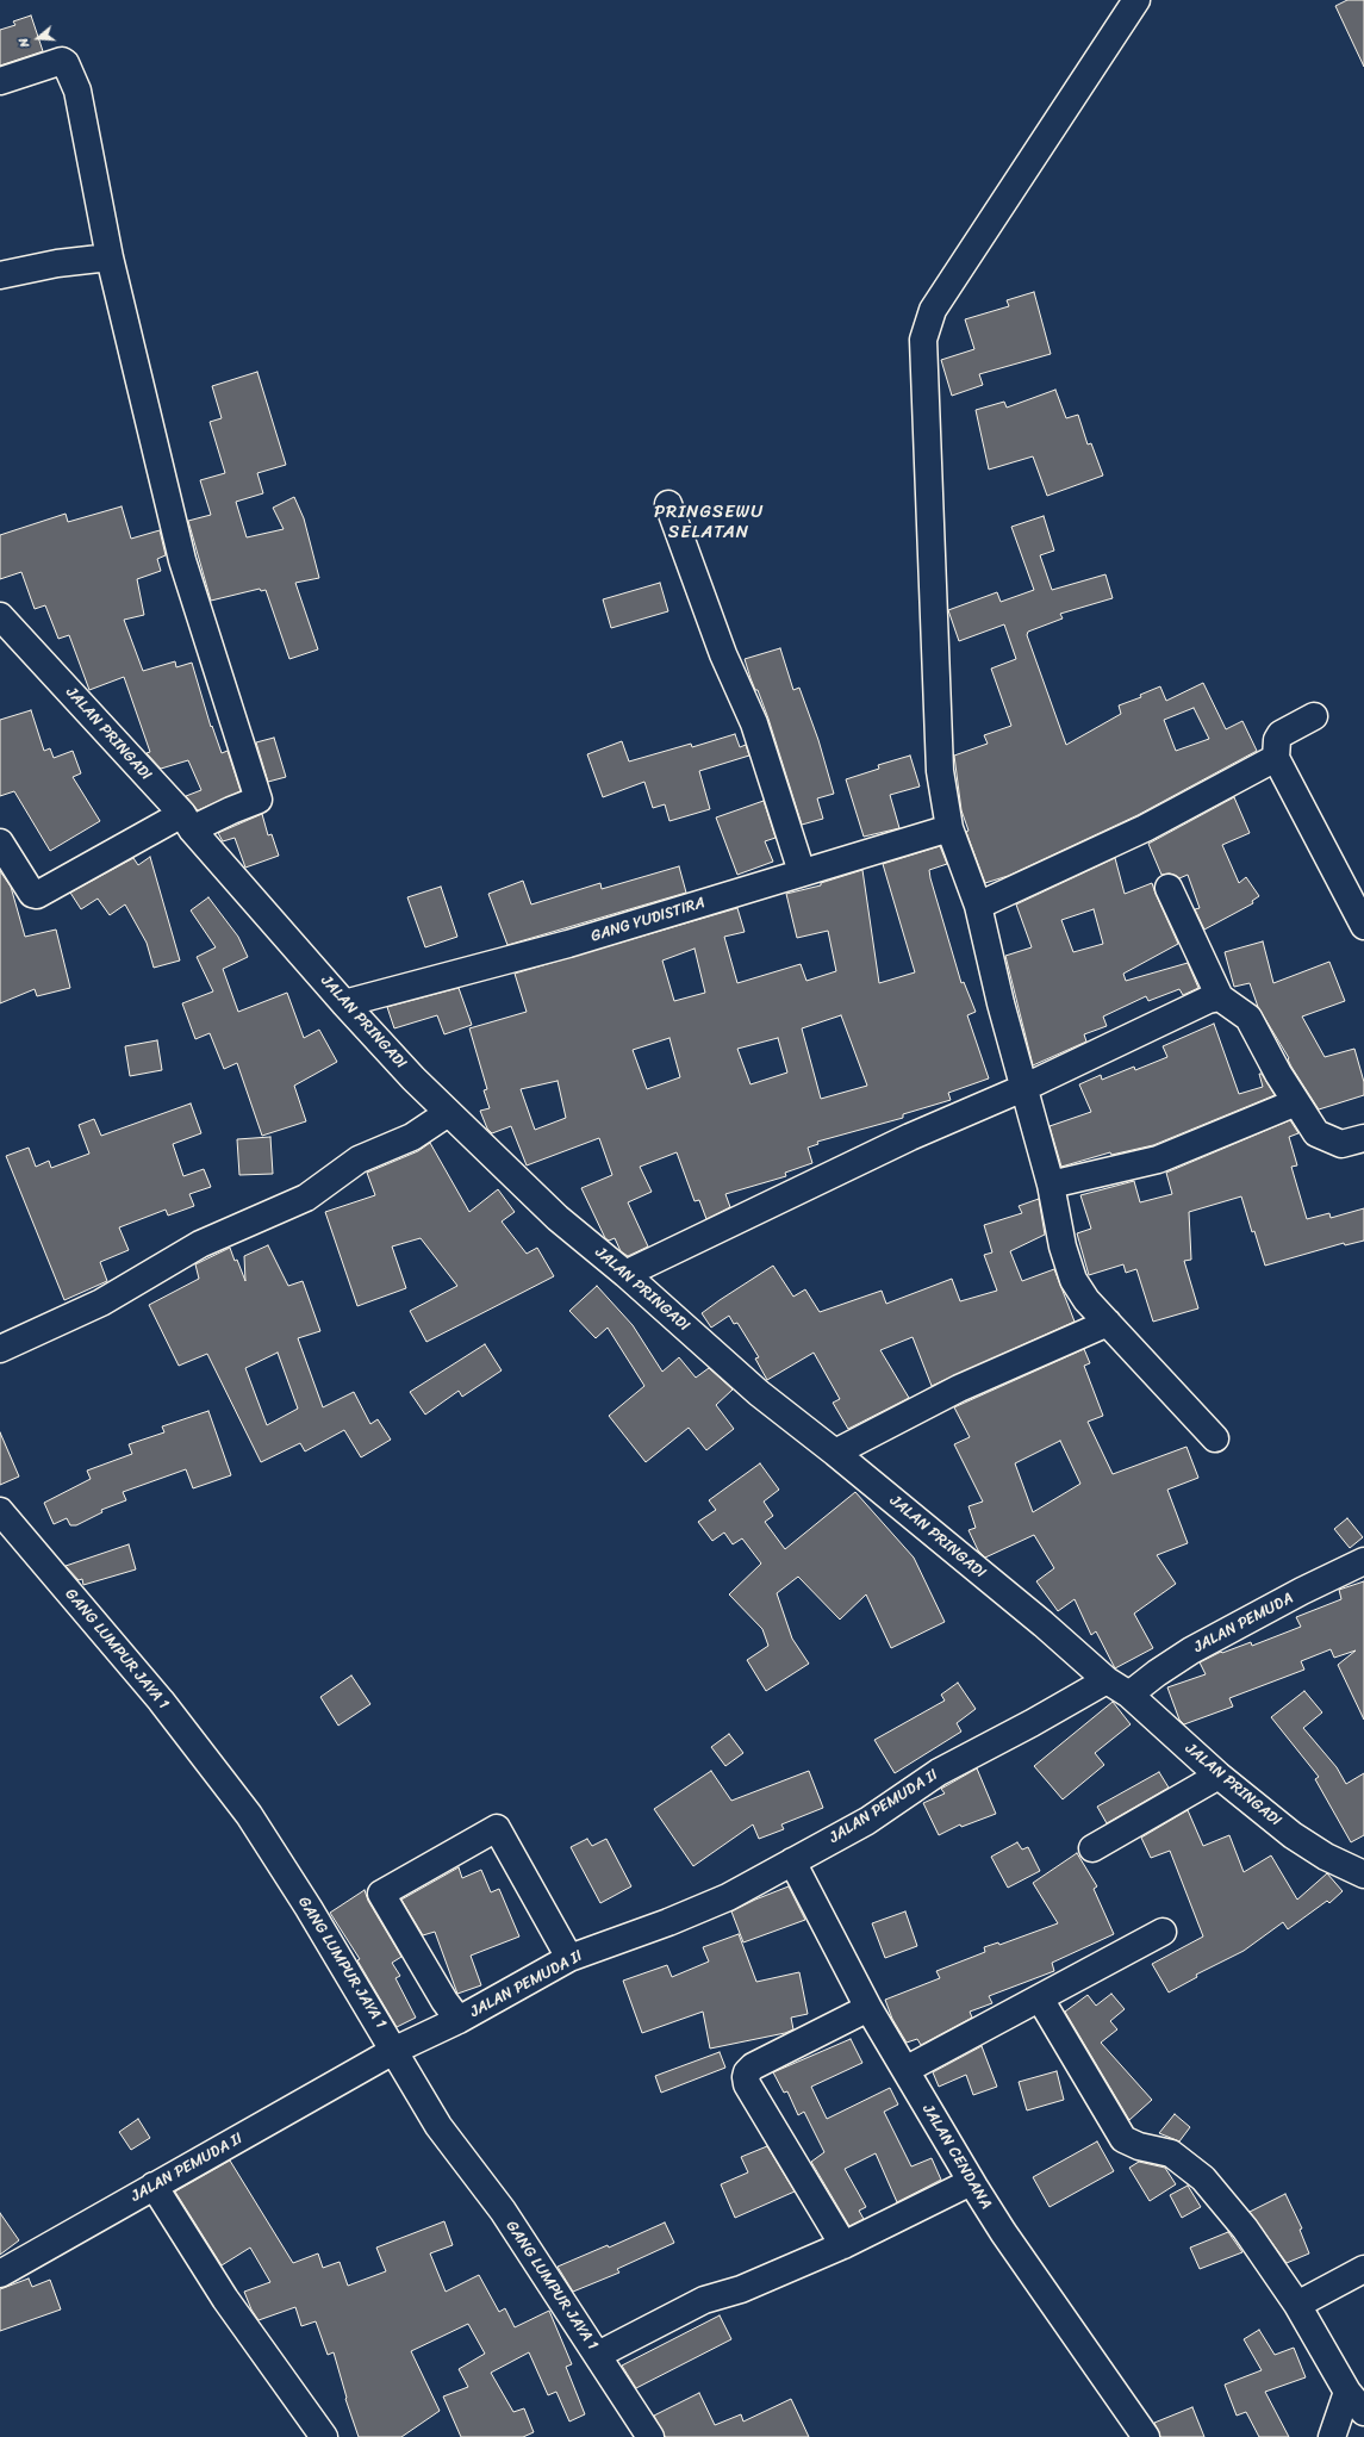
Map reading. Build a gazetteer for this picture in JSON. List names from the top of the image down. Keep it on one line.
{"streets":{"street":["JALAN PRINGADI","GANG YUDISTIRA","JALAN PEMUDA","GANG LUMPUR JAYA 1","JALAN PEMUDA II","JALAN CENDANA"]},"crossings":[["JALAN PRINGADI","GANG YUDISTIRA"],["JALAN PRINGADI","JALAN PEMUDA"],["JALAN PRINGADI","JALAN PEMUDA II"],["GANG LUMPUR JAYA 1","JALAN PEMUDA II"],["JALAN PEMUDA II","JALAN CENDANA"]],"districts":["PRINGSEWU SELATAN"],"north":"left"}
